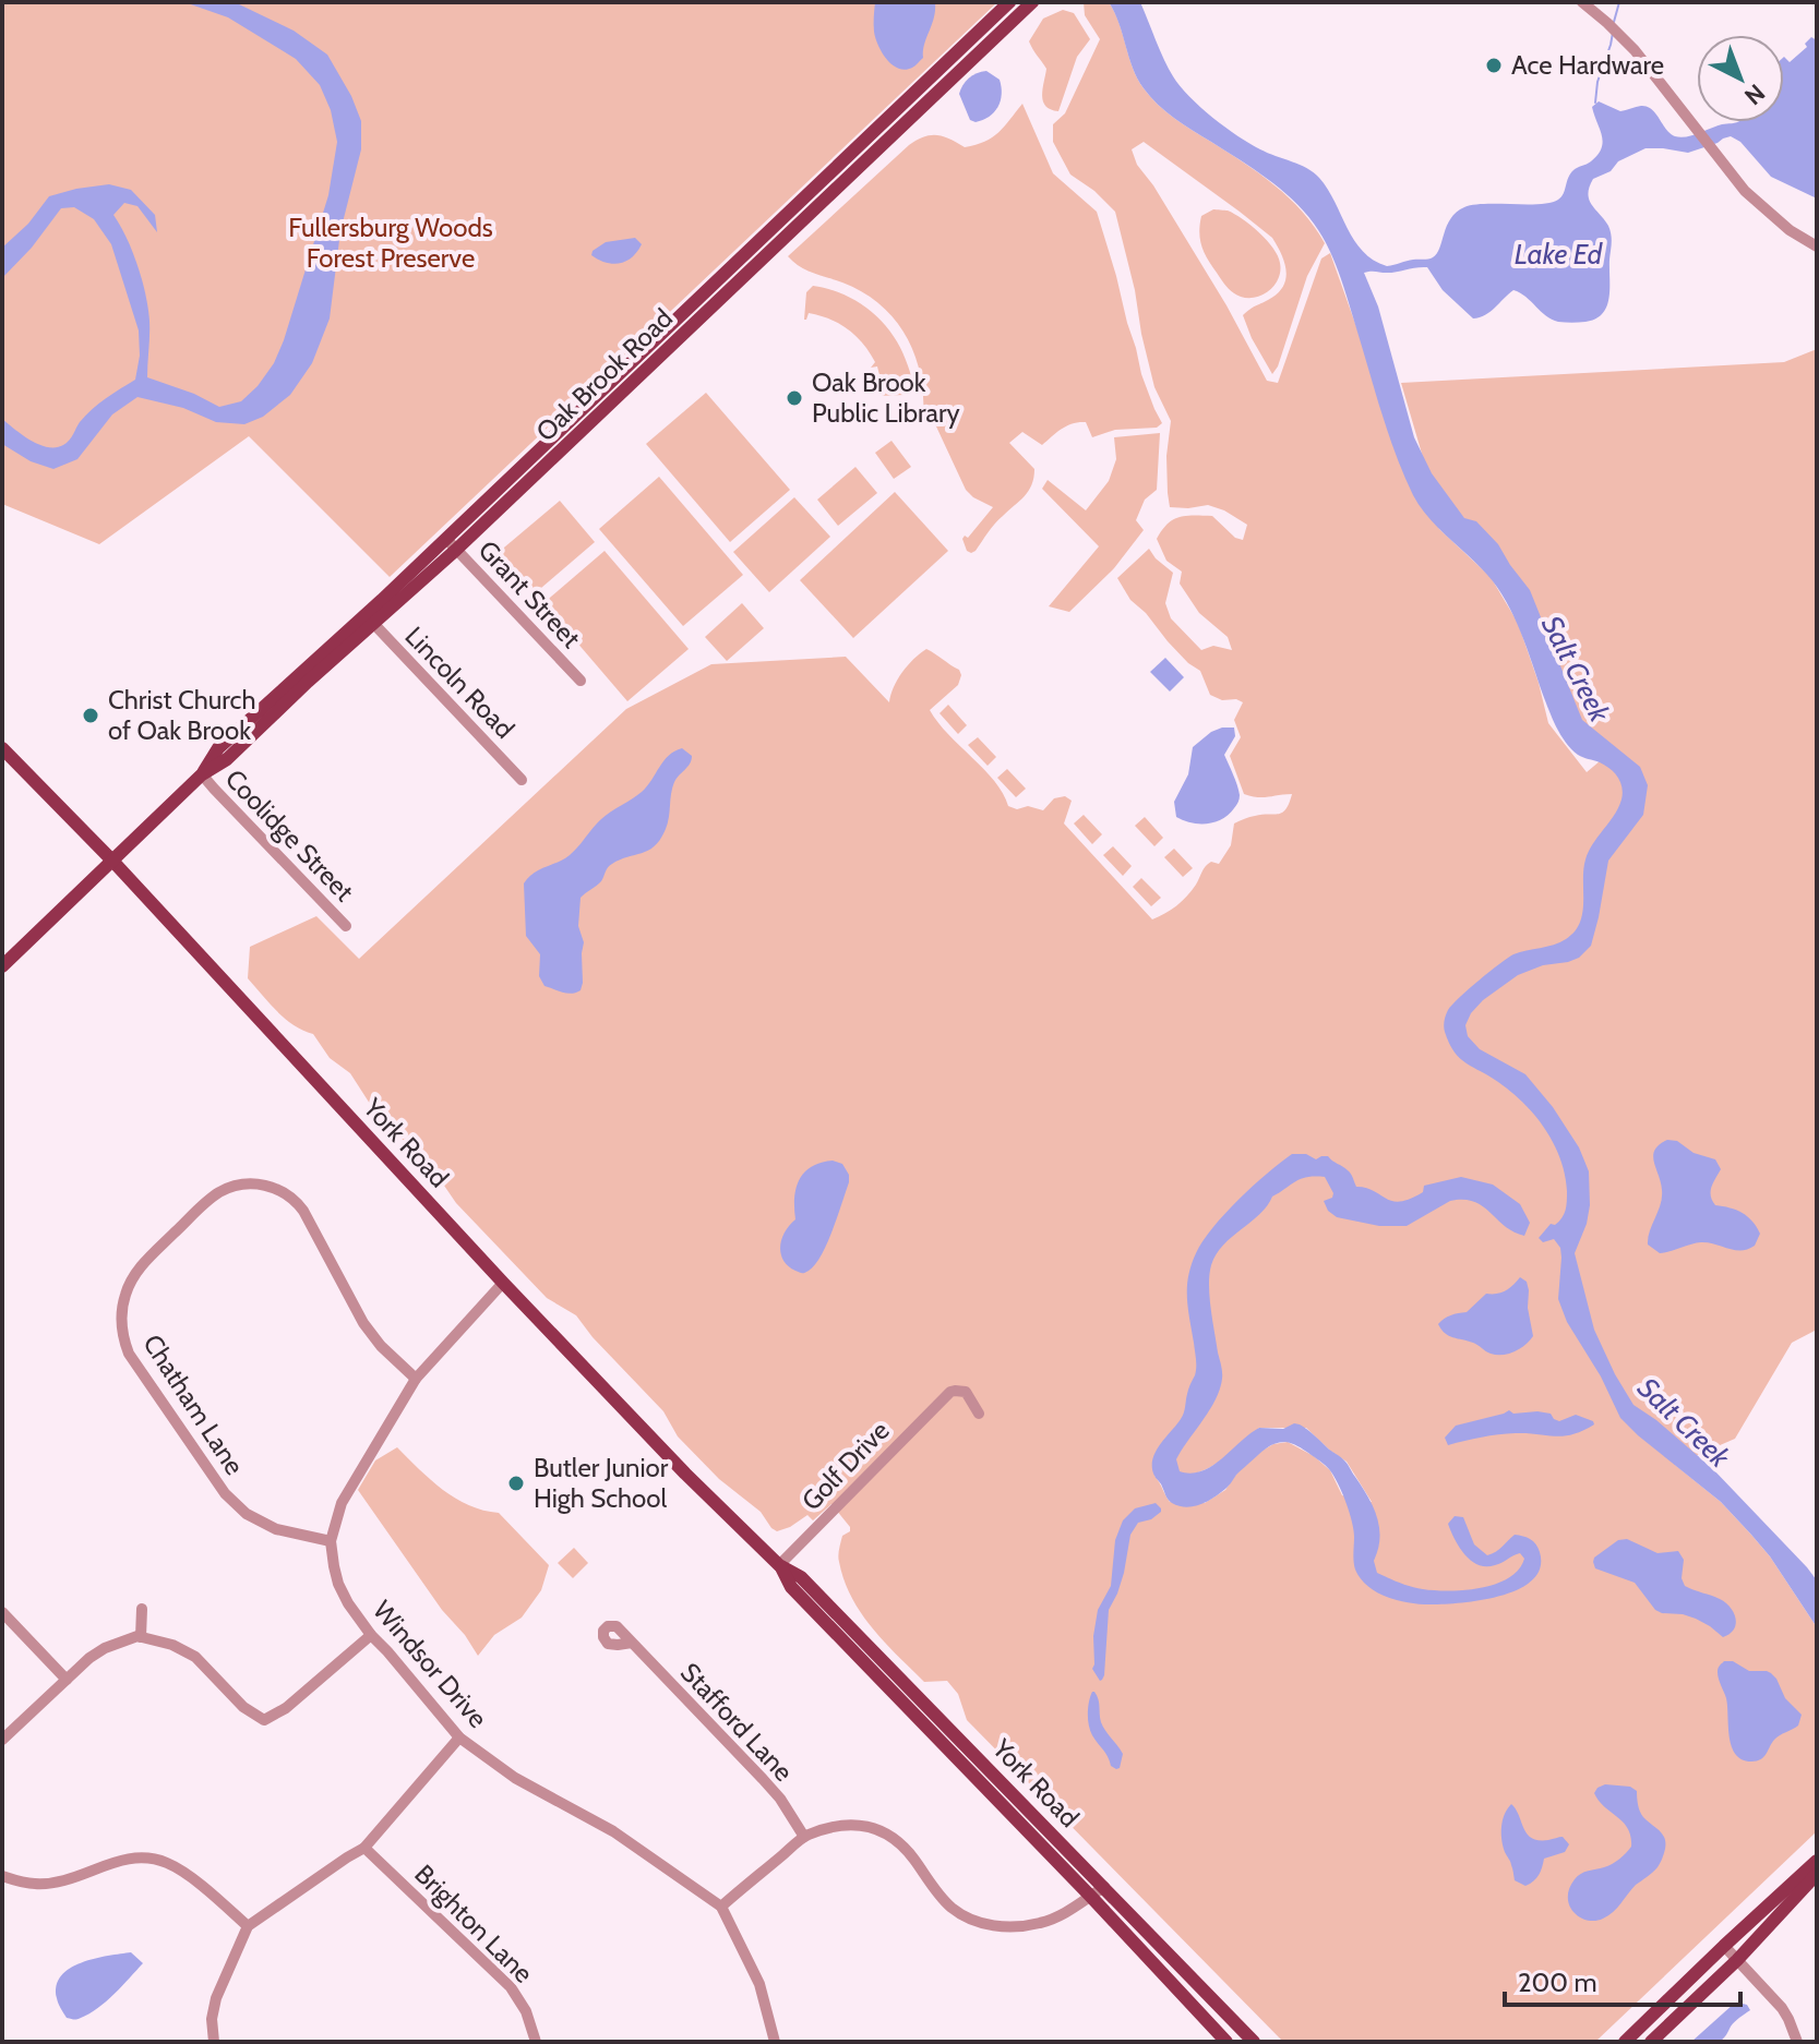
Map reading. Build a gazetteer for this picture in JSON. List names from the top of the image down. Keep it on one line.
{"streets":{"main road":["Oak Brook Road","York Road"],"street":["Grant Street","Lincoln Road","Coolidge Street","Chatham Lane","Golf Drive","Windsor Drive","Stafford Lane","Brighton Lane"]},"crossings":[["Oak Brook Road","Grant Street"],["Oak Brook Road","Lincoln Road"],["Oak Brook Road","Coolidge Street"],["Oak Brook Road","York Road"],["York Road","Golf Drive"],["York Road","Windsor Drive"],["Chatham Lane","Windsor Drive"]],"water":["Lake Ed","Salt Creek"],"parks":["Fullersburg Woods Forest Preserve"],"places":["Ace Hardware","Oak Brook Public Library","Christ Church of Oak Brook","Butler Junior High School"],"scale_bar":"200 m","north":"bottom right"}
